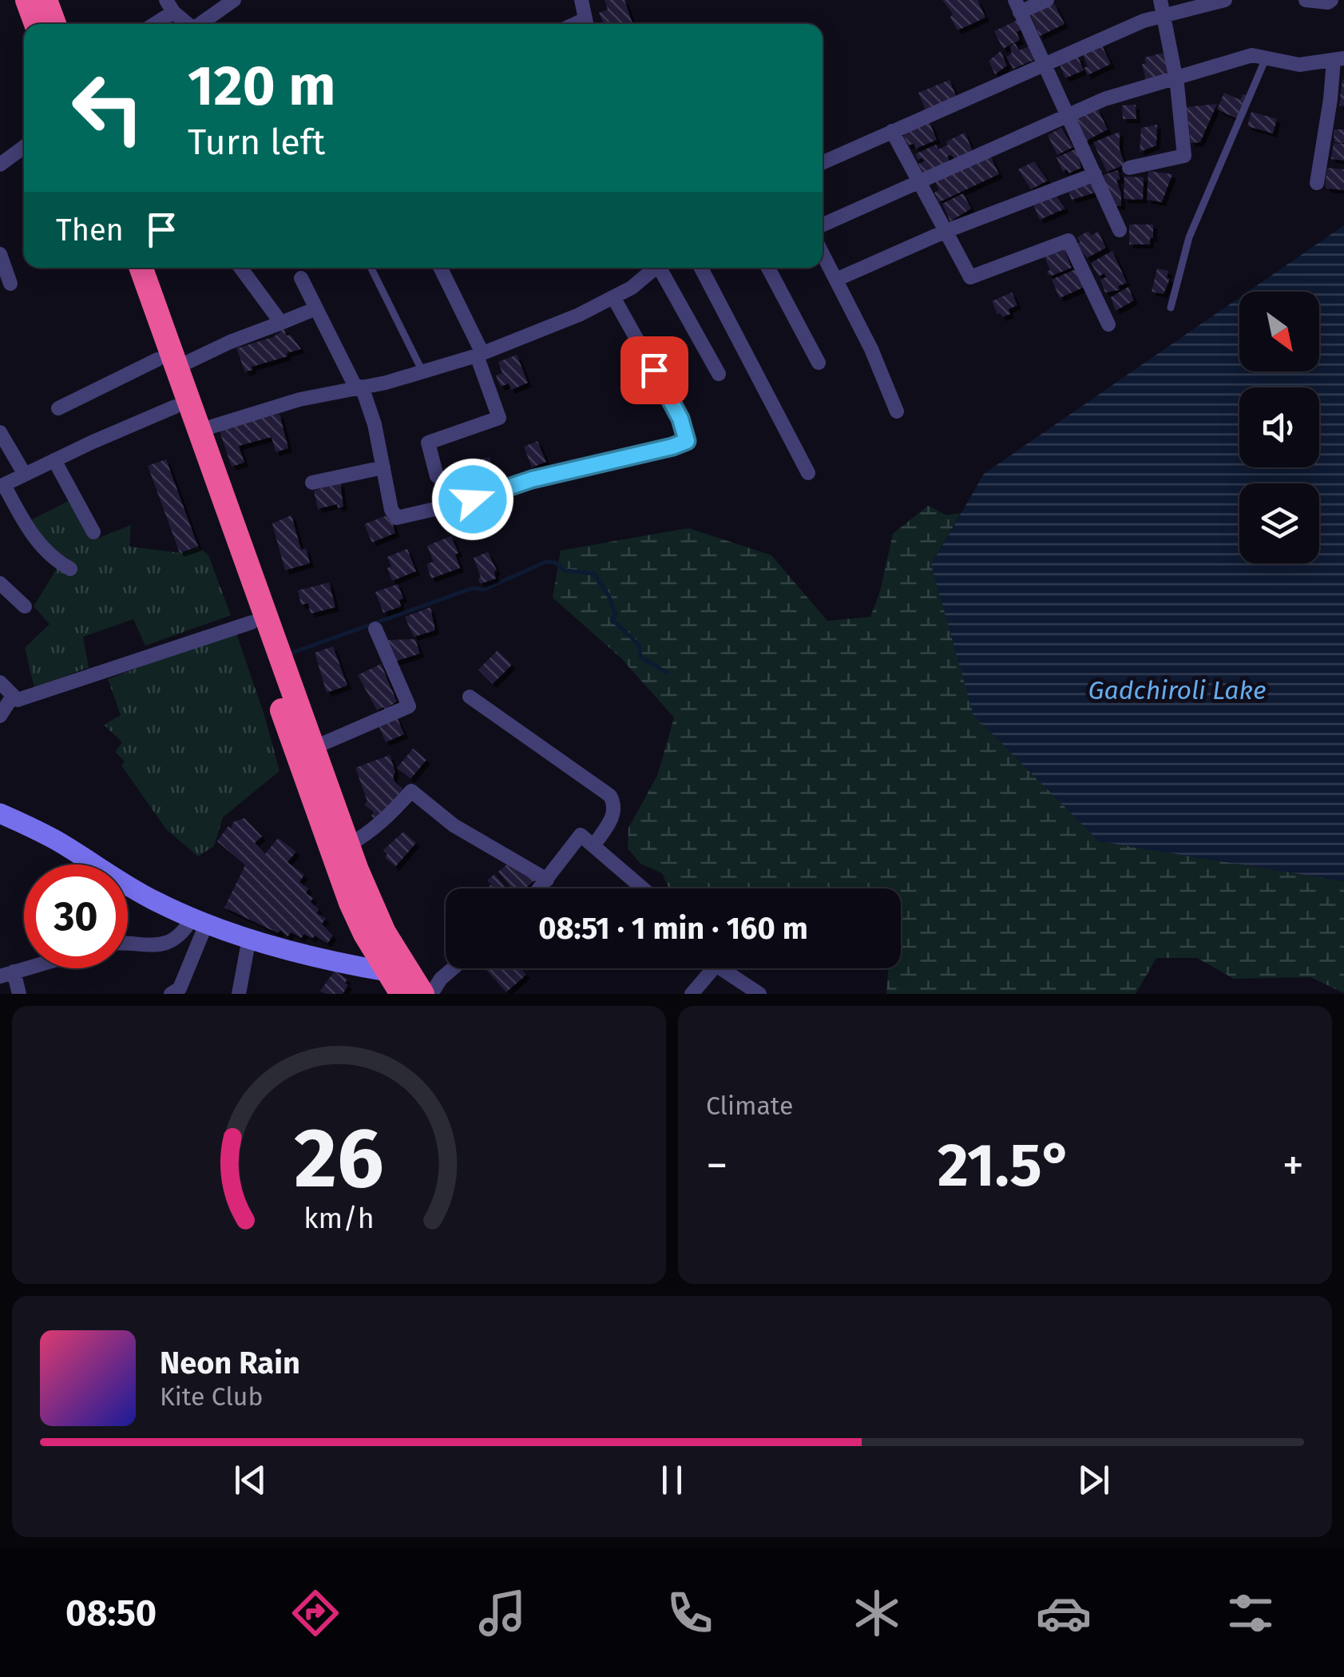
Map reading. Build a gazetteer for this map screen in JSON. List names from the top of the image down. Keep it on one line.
{"water":["Gadchiroli Lake"],"north":"bottom right","page":{"turn":["120 m","Turn left"],"then":"Then","limit":"30","trip":"08:51 · 1 min · 160 m","tile":"Climate","heat":["−","21.5°","+"],"song":["Neon Rain","Kite Club"],"tabs":"08:50","gauge":["26","km/h"]}}
